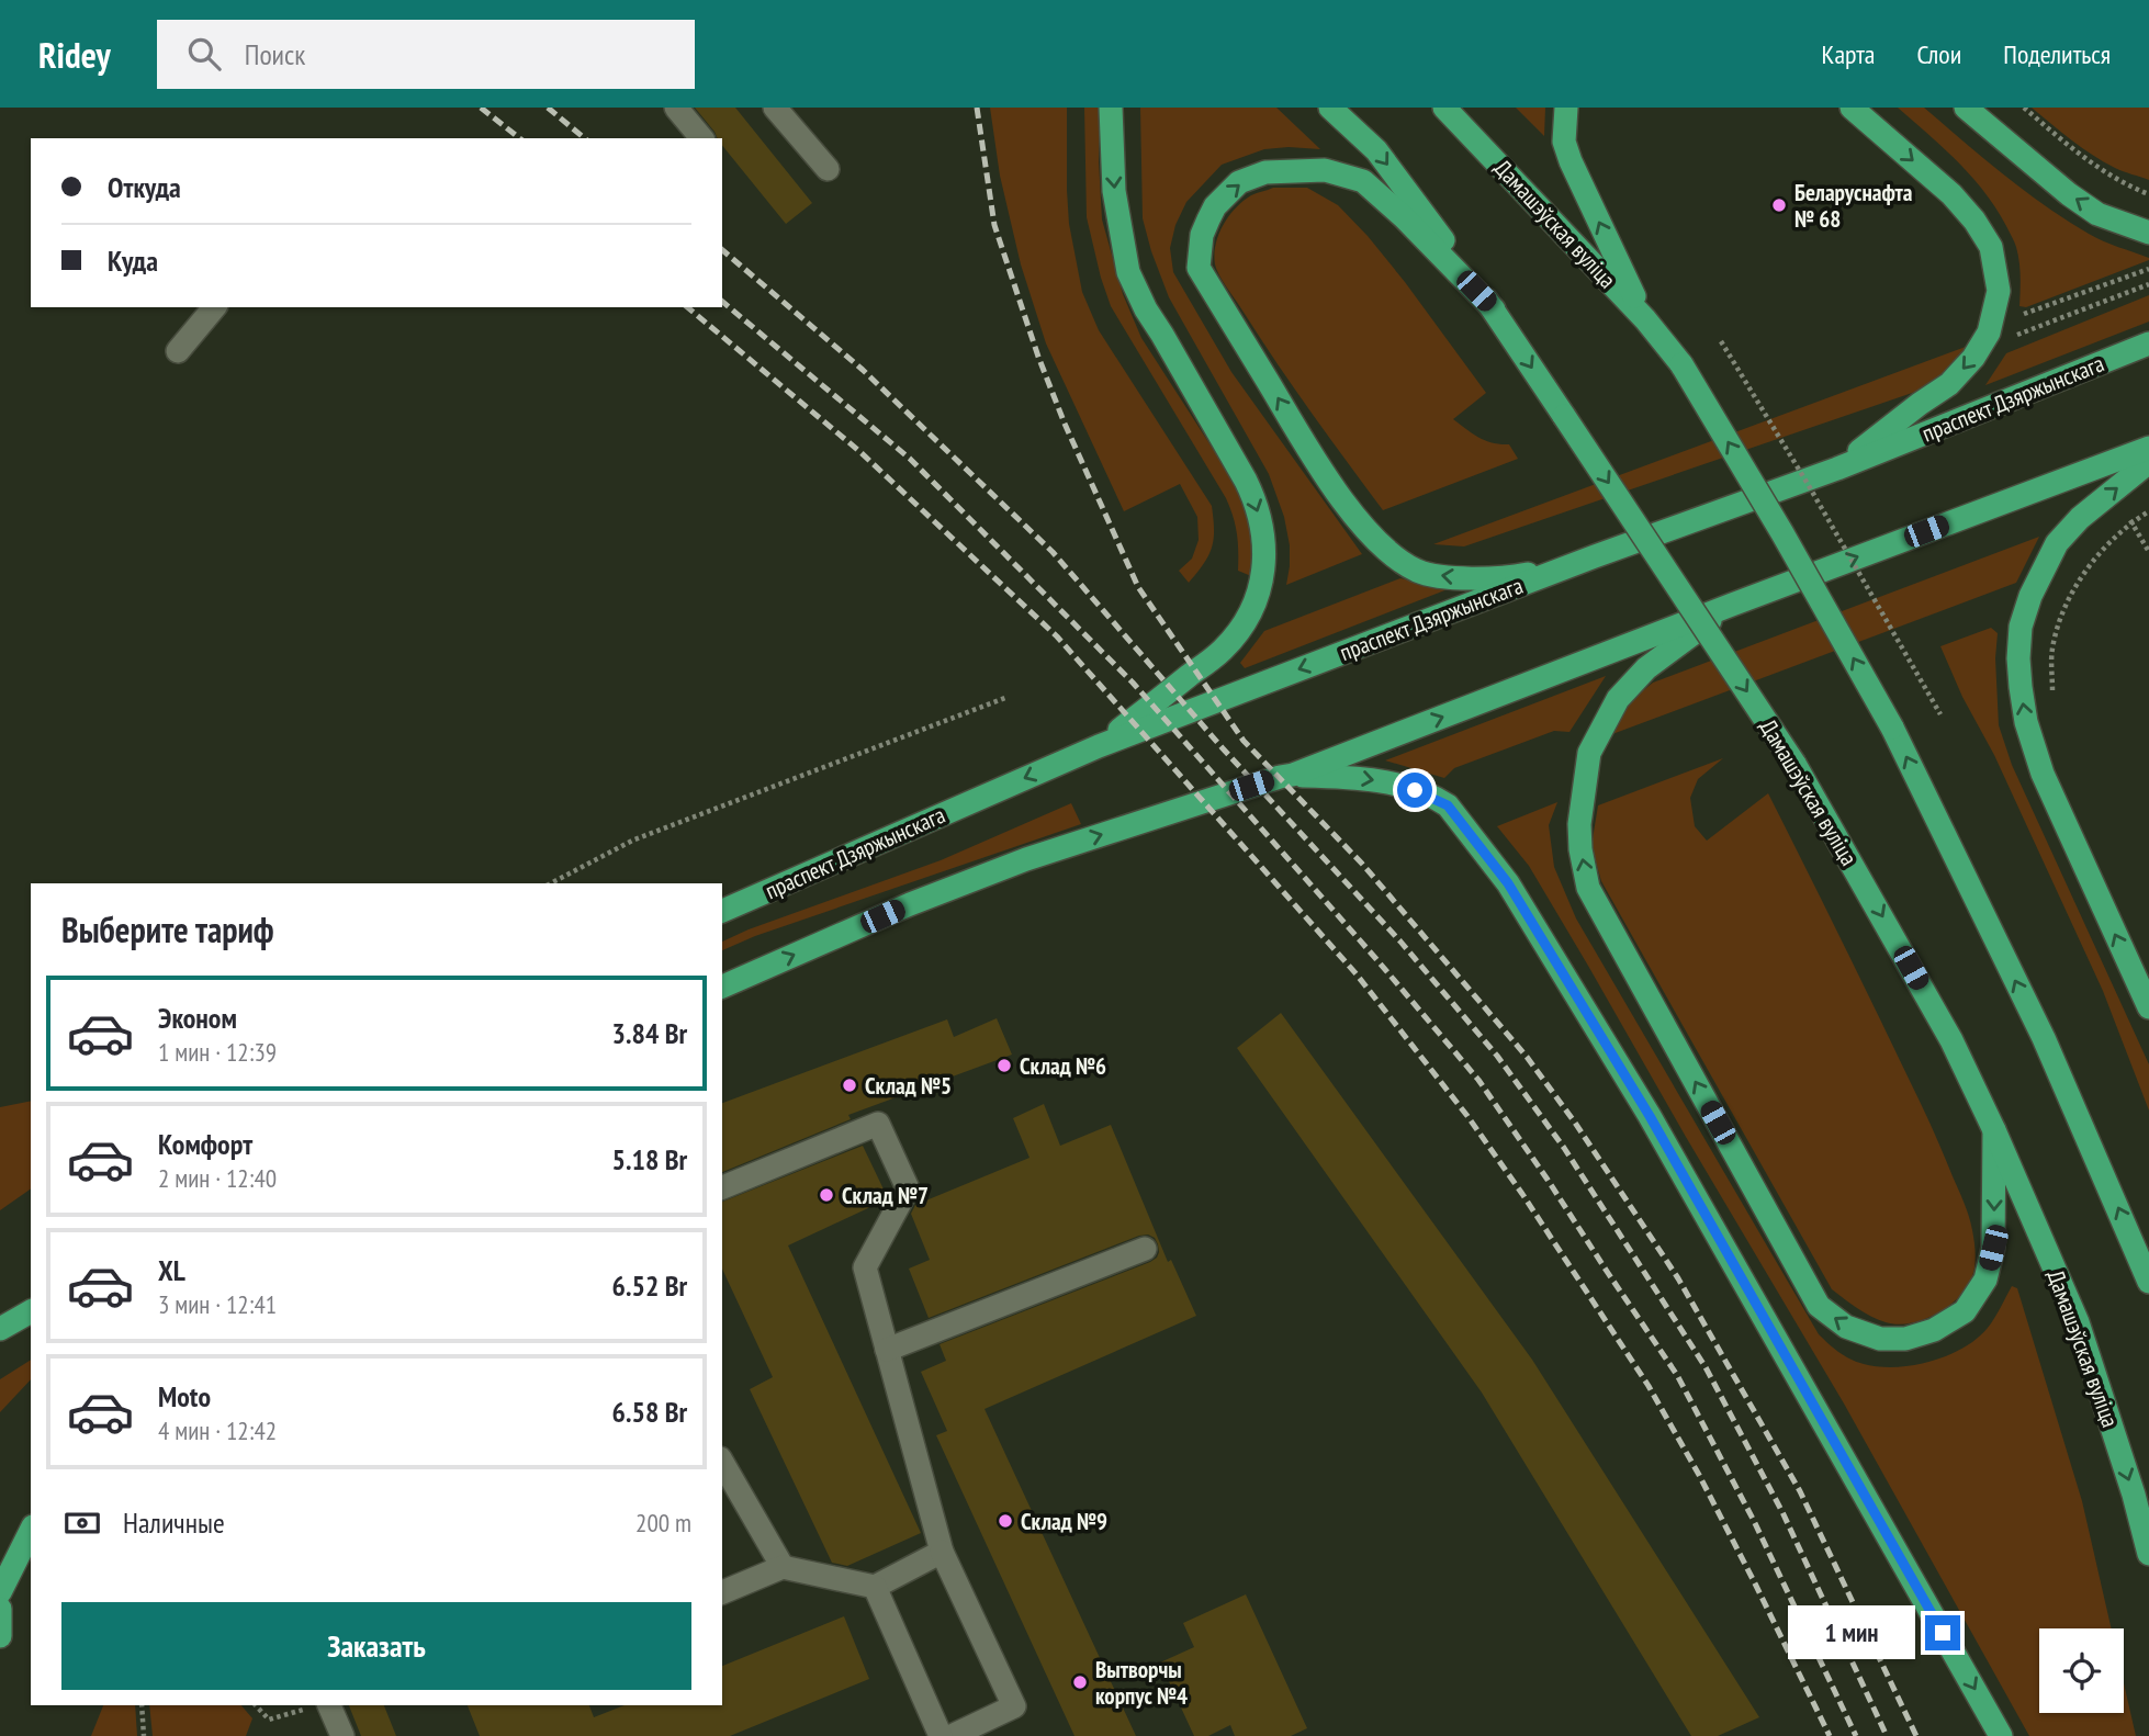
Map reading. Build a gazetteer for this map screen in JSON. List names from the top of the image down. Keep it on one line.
{"streets":{"main road":["Дамашэўская вуліца","праспект Дзяржынскага"]},"places":["Беларуснафта № 68","Склад №6","Склад №5","Склад №7","Склад №9","Вытворчы корпус №4"],"page":{"header":"Ridey","search":"Поиск","nav":["Карта","Слои","Поделиться"],"banner":["Откуда","Куда"],"heading":"Выберите тариф","list":[{"name":"Эконом","note":"1 мин · 12:39","value":"3.84 Br"},{"name":"Комфорт","note":"2 мин · 12:40","value":"5.18 Br"},{"name":"XL","note":"3 мин · 12:41","value":"6.52 Br"},{"name":"Moto","note":"4 мин · 12:42","value":"6.58 Br"}],"pay":["Наличные","200 m"],"buttons":"Заказать","bubble":"1 мин"}}
